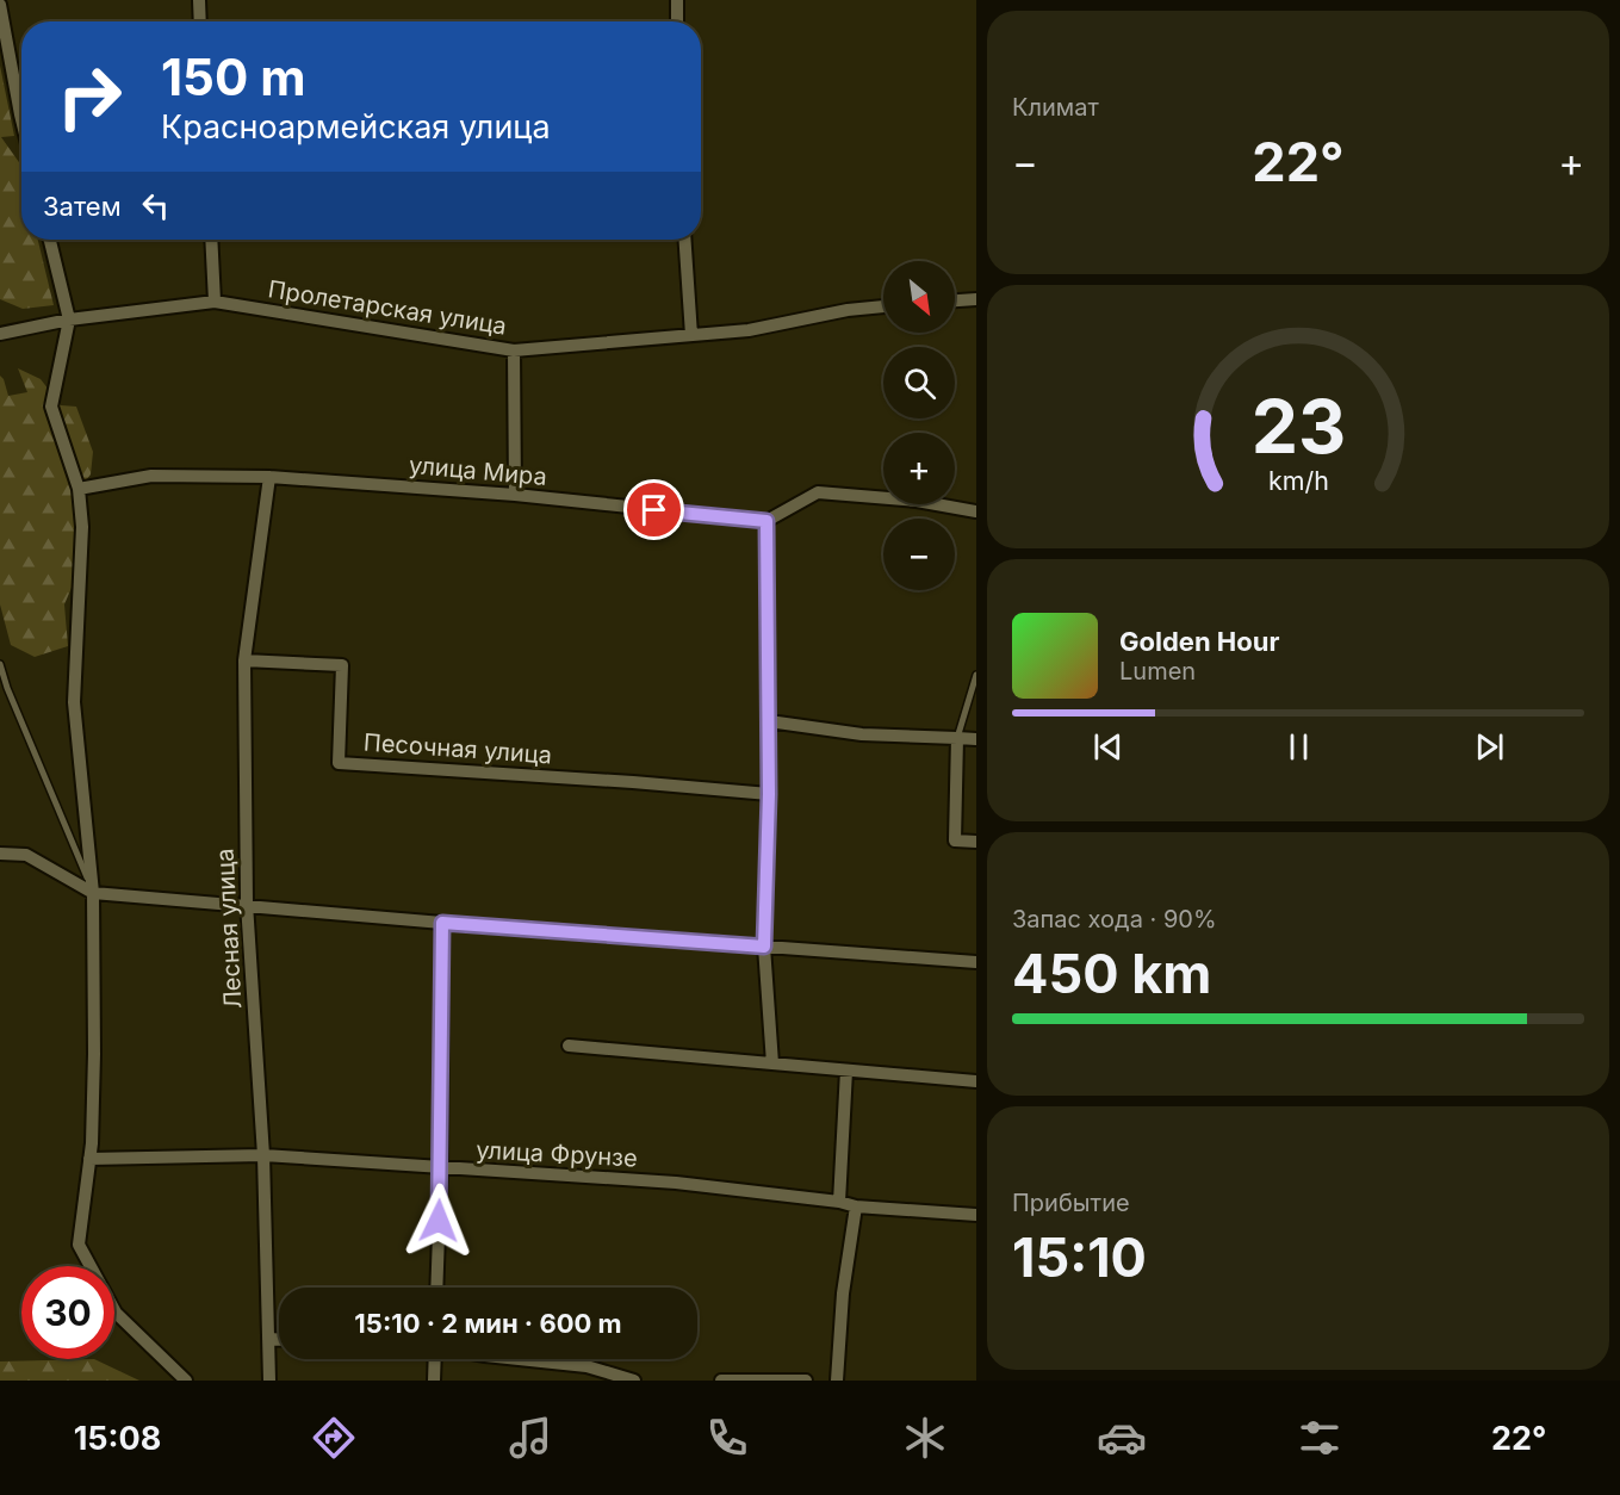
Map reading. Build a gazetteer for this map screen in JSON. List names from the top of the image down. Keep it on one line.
{"streets":{"street":["Пролетарская улица","улица Мира","Песочная улица","Лесная улица","улица Фрунзе"]},"crossings":[["улица Мира","Лесная улица"],["Песочная улица","Лесная улица"],["Лесная улица","улица Фрунзе"]],"north":"bottom right","page":{"tile":["Климат",["Запас хода · 90%","450 km"],["Прибытие","15:10"]],"turn":["150 m","Красноармейская улица"],"heat":["−","22°","+"],"then":"Затем","map_buttons":["+","−"],"song":["Golden Hour","Lumen"],"limit":"30","trip":"15:10 · 2 мин · 600 m","tabs":["15:08","22°"],"gauge":["23","km/h"]}}
